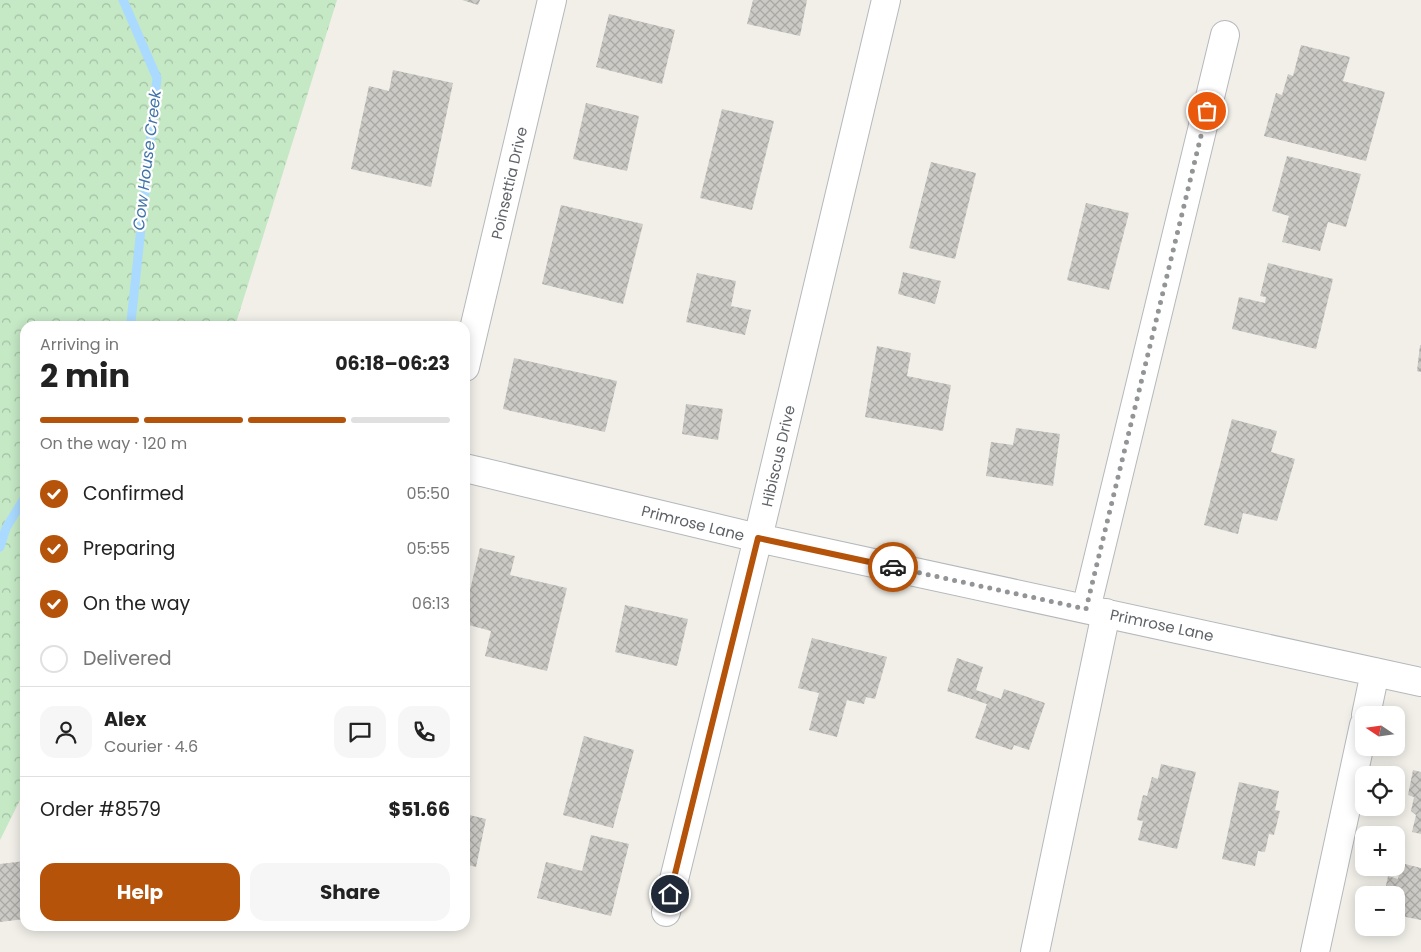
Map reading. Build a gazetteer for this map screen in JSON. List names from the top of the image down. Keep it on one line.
{"streets":{"street":["Poinsettia Drive","Hibiscus Drive","Primrose Lane"]},"crossings":[["Hibiscus Drive","Primrose Lane"]],"water":["Cow House Creek"],"north":"left","page":{"heading":["2 min","Arriving in","06:18–06:23"],"panel":["Alex","Courier · 4.6","Order #8579","$51.66"],"bar":"On the way · 120 m","list":[["Confirmed","05:50"],["Preparing","05:55"],["On the way","06:13"],"Delivered"],"map_buttons":["+","−"],"buttons":["Help","Share"]}}
